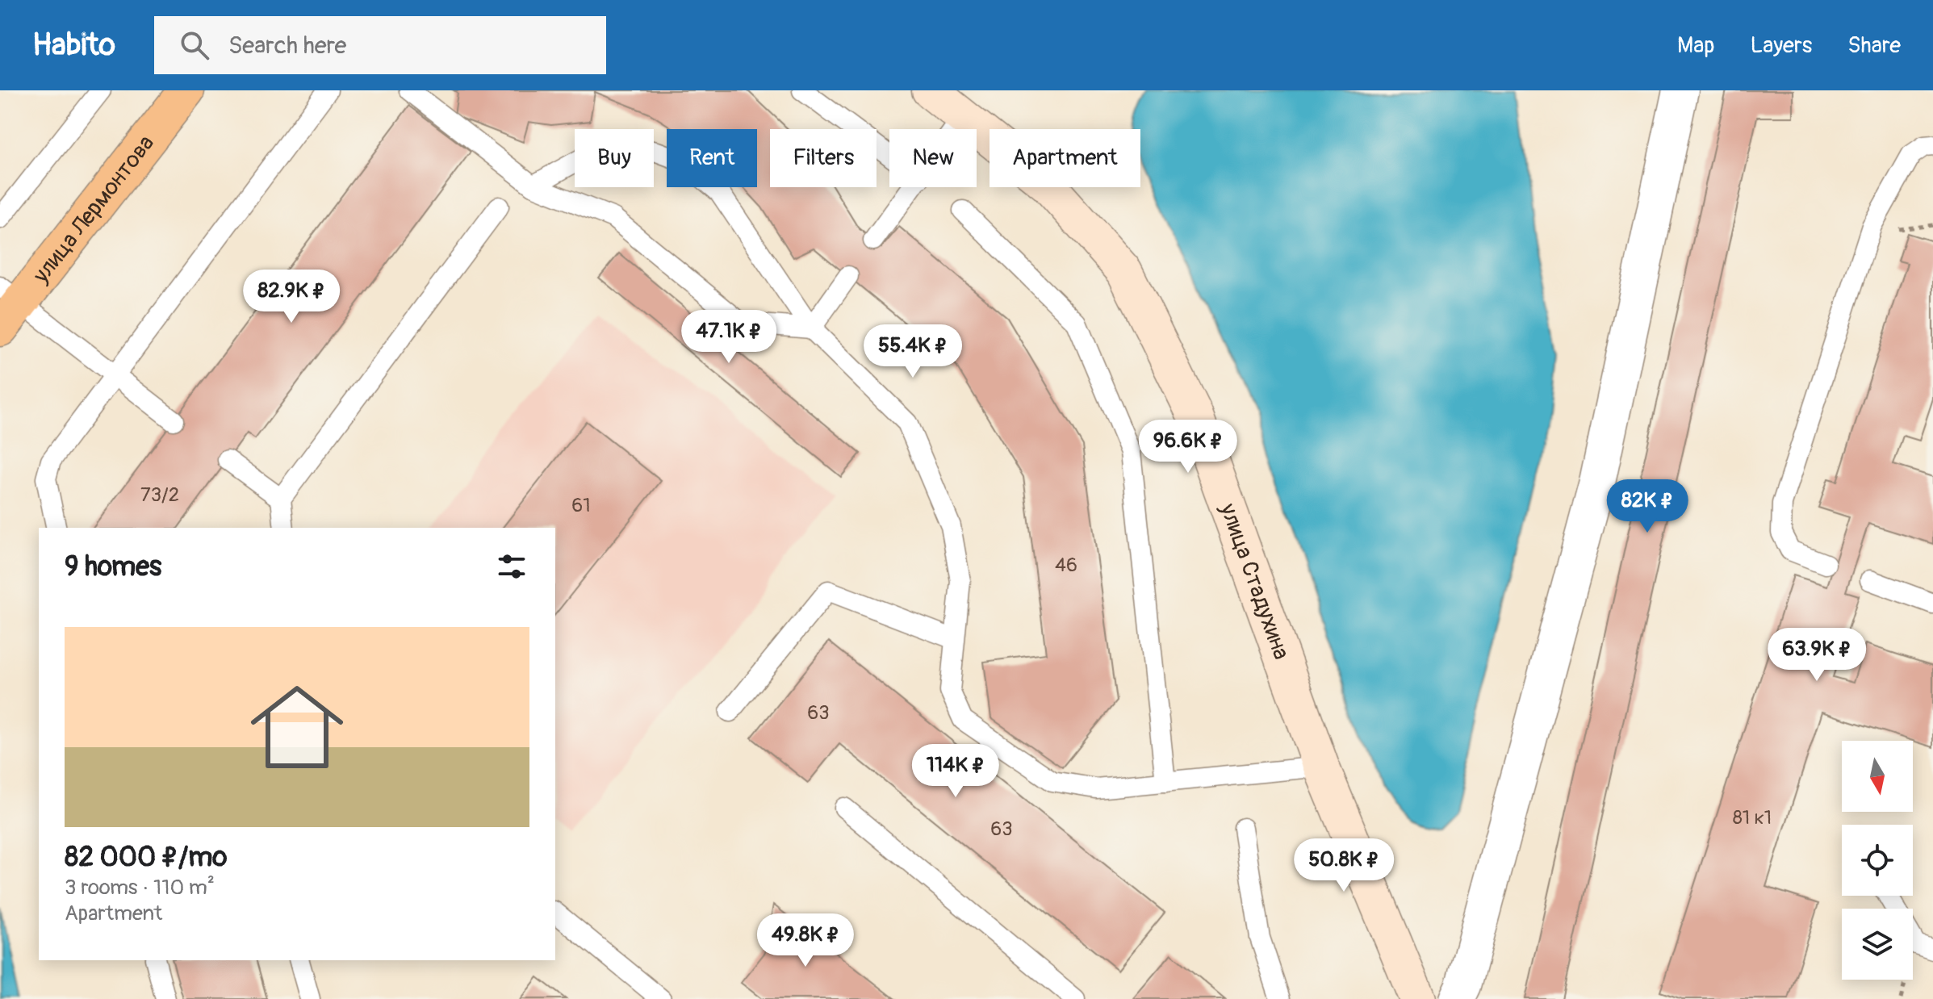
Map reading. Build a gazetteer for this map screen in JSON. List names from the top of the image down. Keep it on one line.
{"streets":{"main road":["улица Лермонтова"],"street":["улица Стадухина"]},"house_numbers":["73/2","61","46","63","81 к1","63"],"north":"bottom","page":{"header":"Habito","search":"Search here","nav":["Map","Layers","Share"],"chip":["Buy","Rent","Filters","New","Apartment"],"price":["82.9K ₽","47.1K ₽","55.4K ₽","96.6K ₽","82K ₽","63.9K ₽","114K ₽","50.8K ₽","49.8K ₽"],"heading":"9 homes","list":[{"name":"82 000 ₽/mo","note":"3 rooms · 110 m² · Apartment"}]}}
